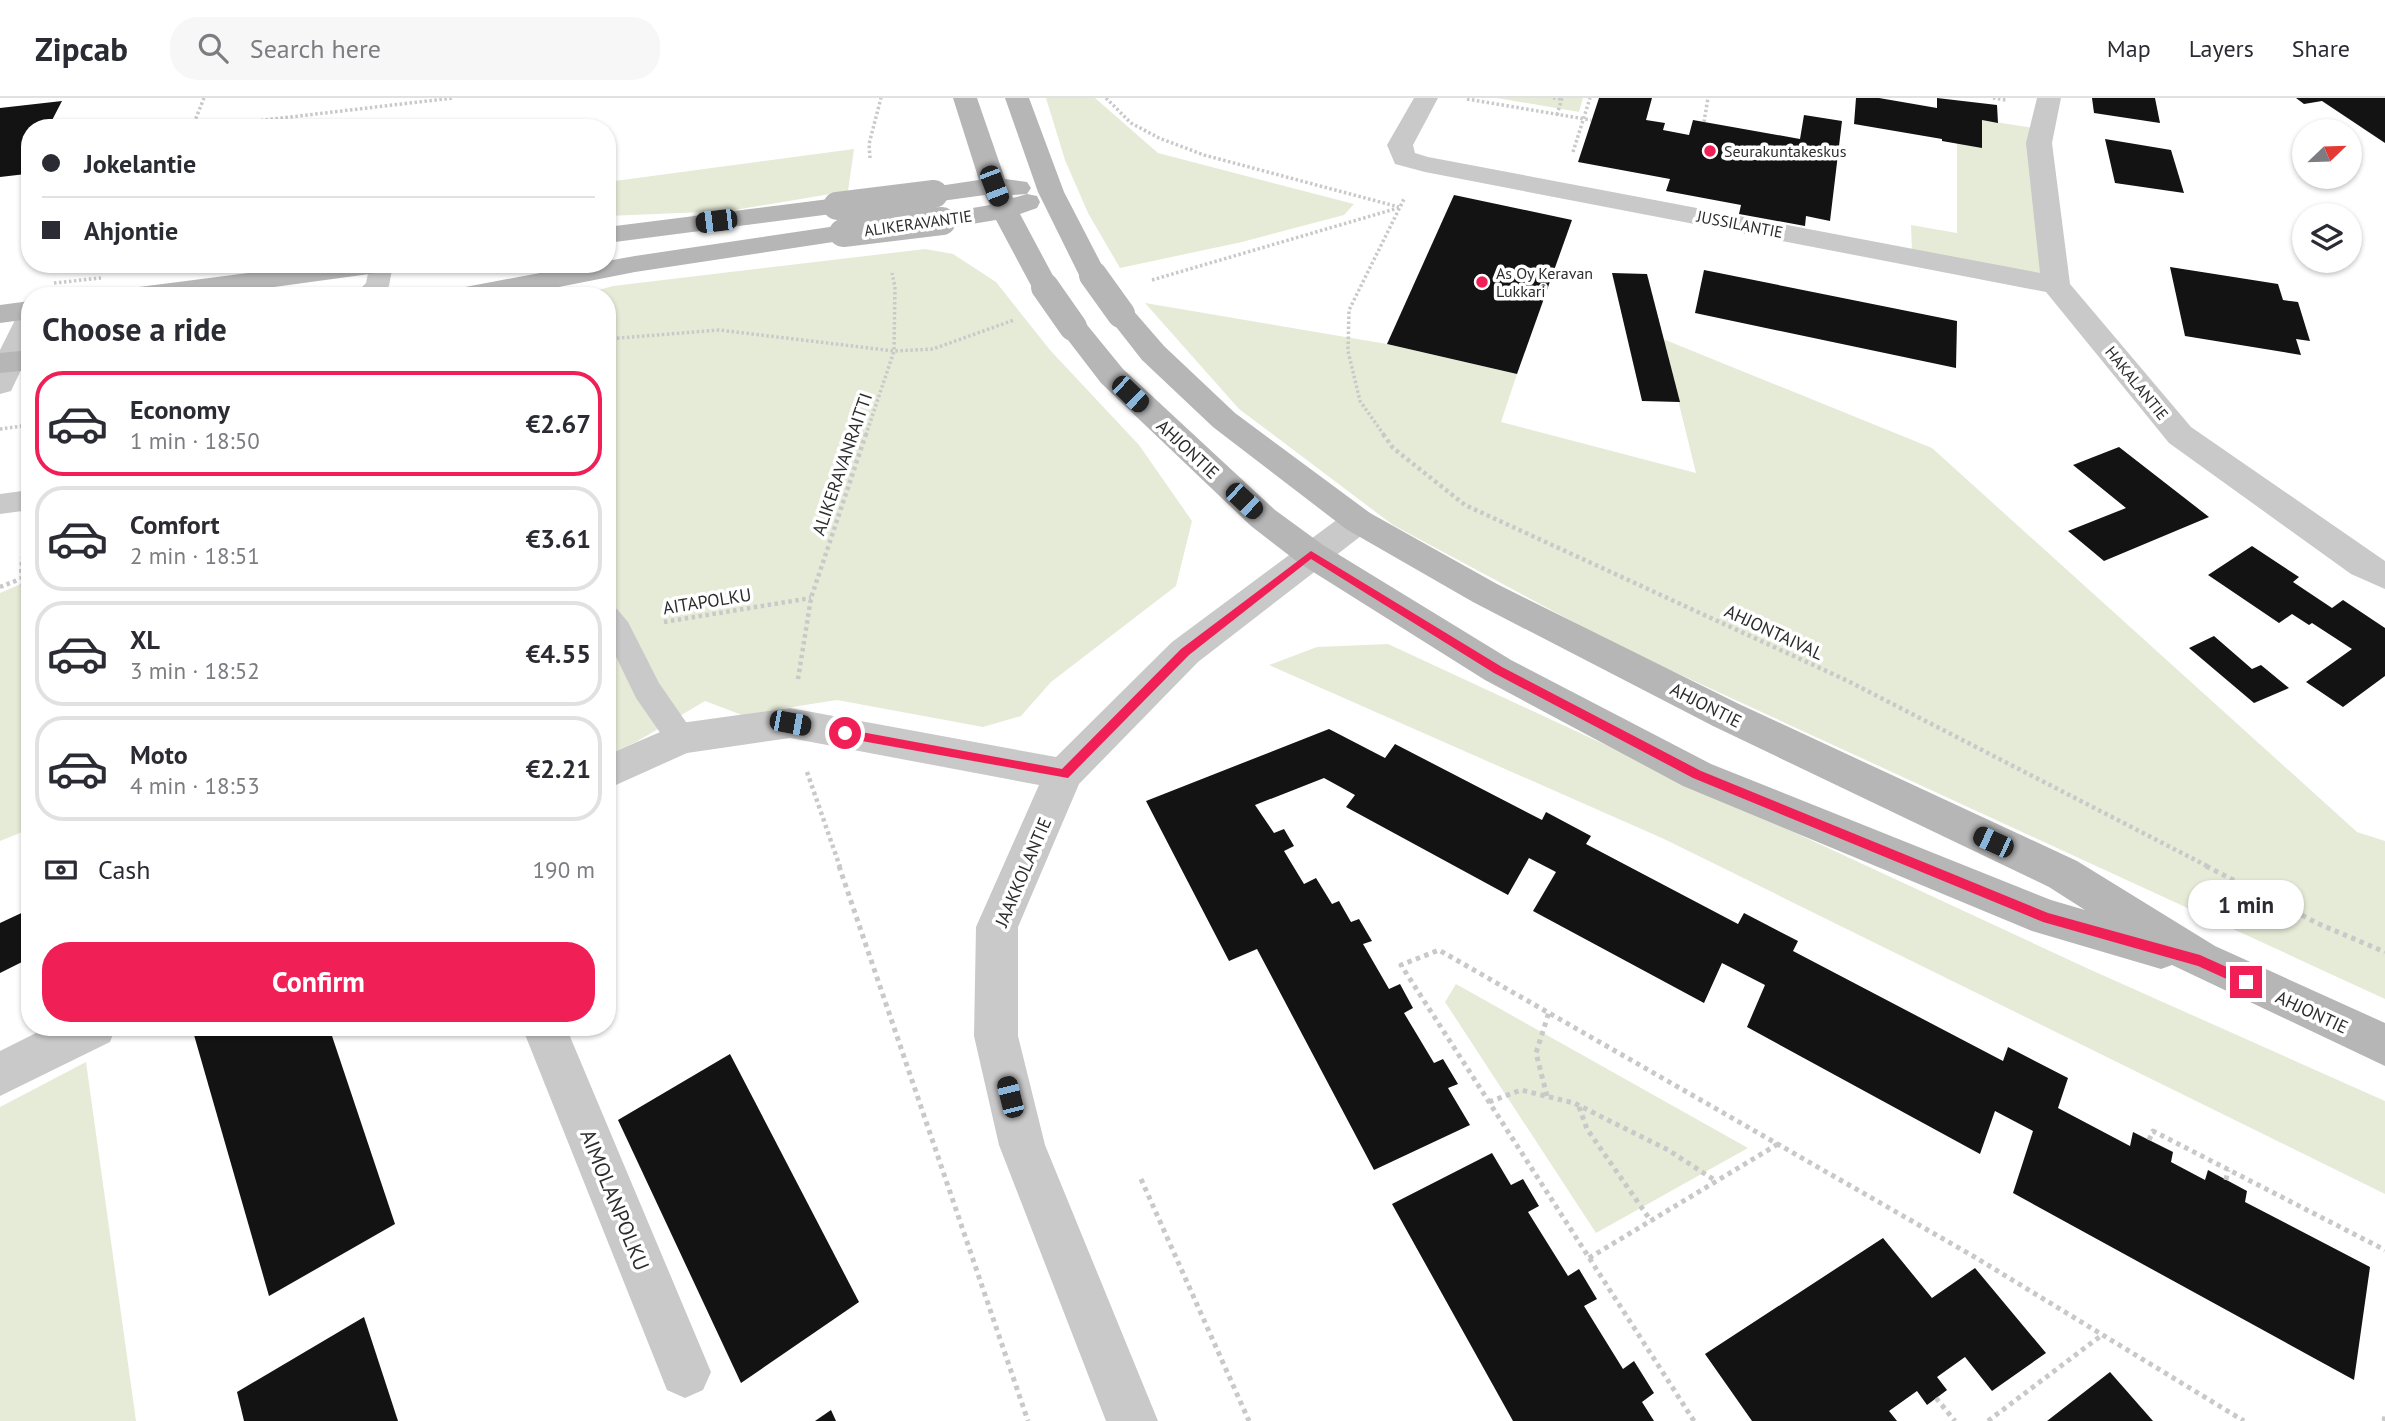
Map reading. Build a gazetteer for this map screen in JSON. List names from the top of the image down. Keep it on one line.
{"streets":{"main road":["ALIKERAVANTIE","AHJONTIE"],"street":["JUSSILANTIE","HAKALANTIE","JAAKKOLANTIE","AIMOLANPOLKU"],"path":["ALIKERAVANRAITTI","AITAPOLKU","AHJONTAIVAL"]},"crossings":[["ALIKERAVANTIE","AHJONTIE"],["JUSSILANTIE","HAKALANTIE"],["AHJONTIE","JAAKKOLANTIE"],["ALIKERAVANRAITTI","AITAPOLKU"]],"places":["Seurakuntakeskus","As Oy Keravan Lukkari"],"north":"top right","page":{"header":"Zipcab","search":"Search here","nav":["Map","Layers","Share"],"banner":["Jokelantie","Ahjontie"],"heading":"Choose a ride","list":[{"name":"Economy","note":"1 min · 18:50","value":"€2.67"},{"name":"Comfort","note":"2 min · 18:51","value":"€3.61"},{"name":"XL","note":"3 min · 18:52","value":"€4.55"},{"name":"Moto","note":"4 min · 18:53","value":"€2.21"}],"pay":["Cash","190 m"],"bubble":"1 min","buttons":"Confirm"}}
